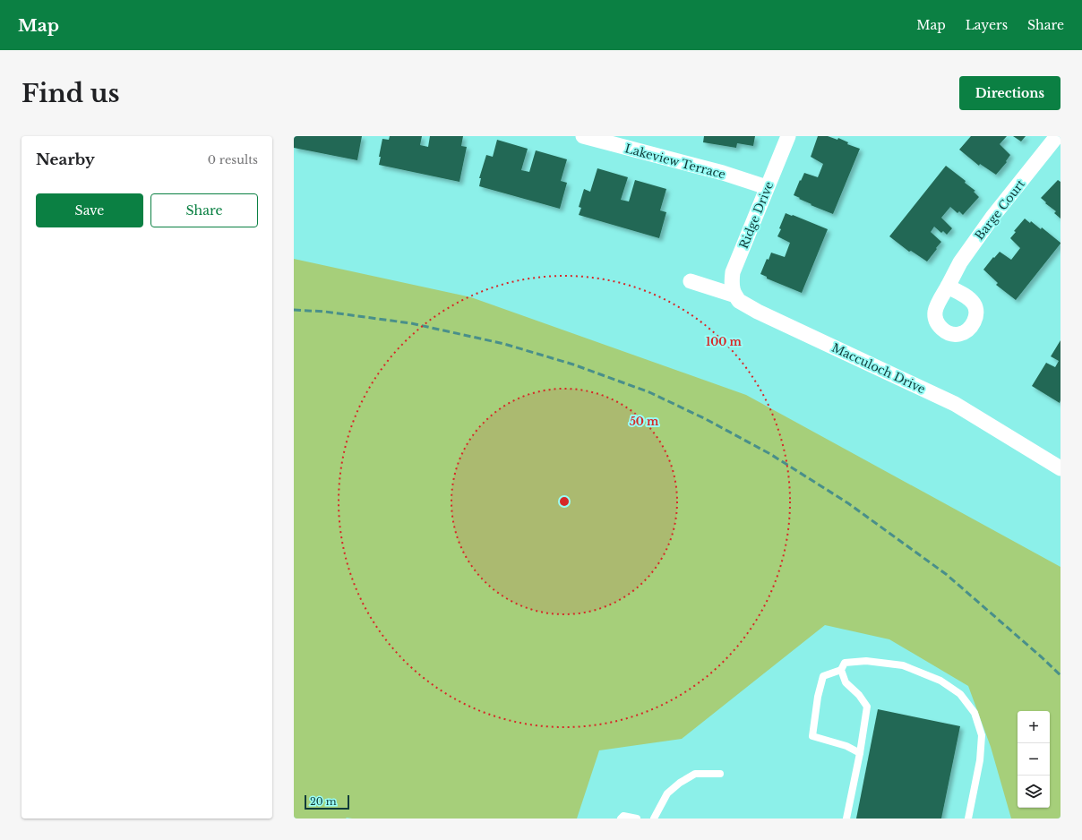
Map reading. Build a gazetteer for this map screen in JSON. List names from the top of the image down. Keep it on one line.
{"streets":{"street":["Lakeview Terrace","Barge Court","Ridge Drive","Macculoch Drive"]},"crossings":[["Lakeview Terrace","Ridge Drive"],["Ridge Drive","Macculoch Drive"]],"scale_bar":"20 m","page":{"header":"Map","nav":["Map","Layers","Share"],"buttons":["Directions",["Save","Share"]],"title":"Find us","heading":["Nearby","0 results"],"map_buttons":["+","−"],"scale":"20 m"},"rings":["100 m","50 m"]}
